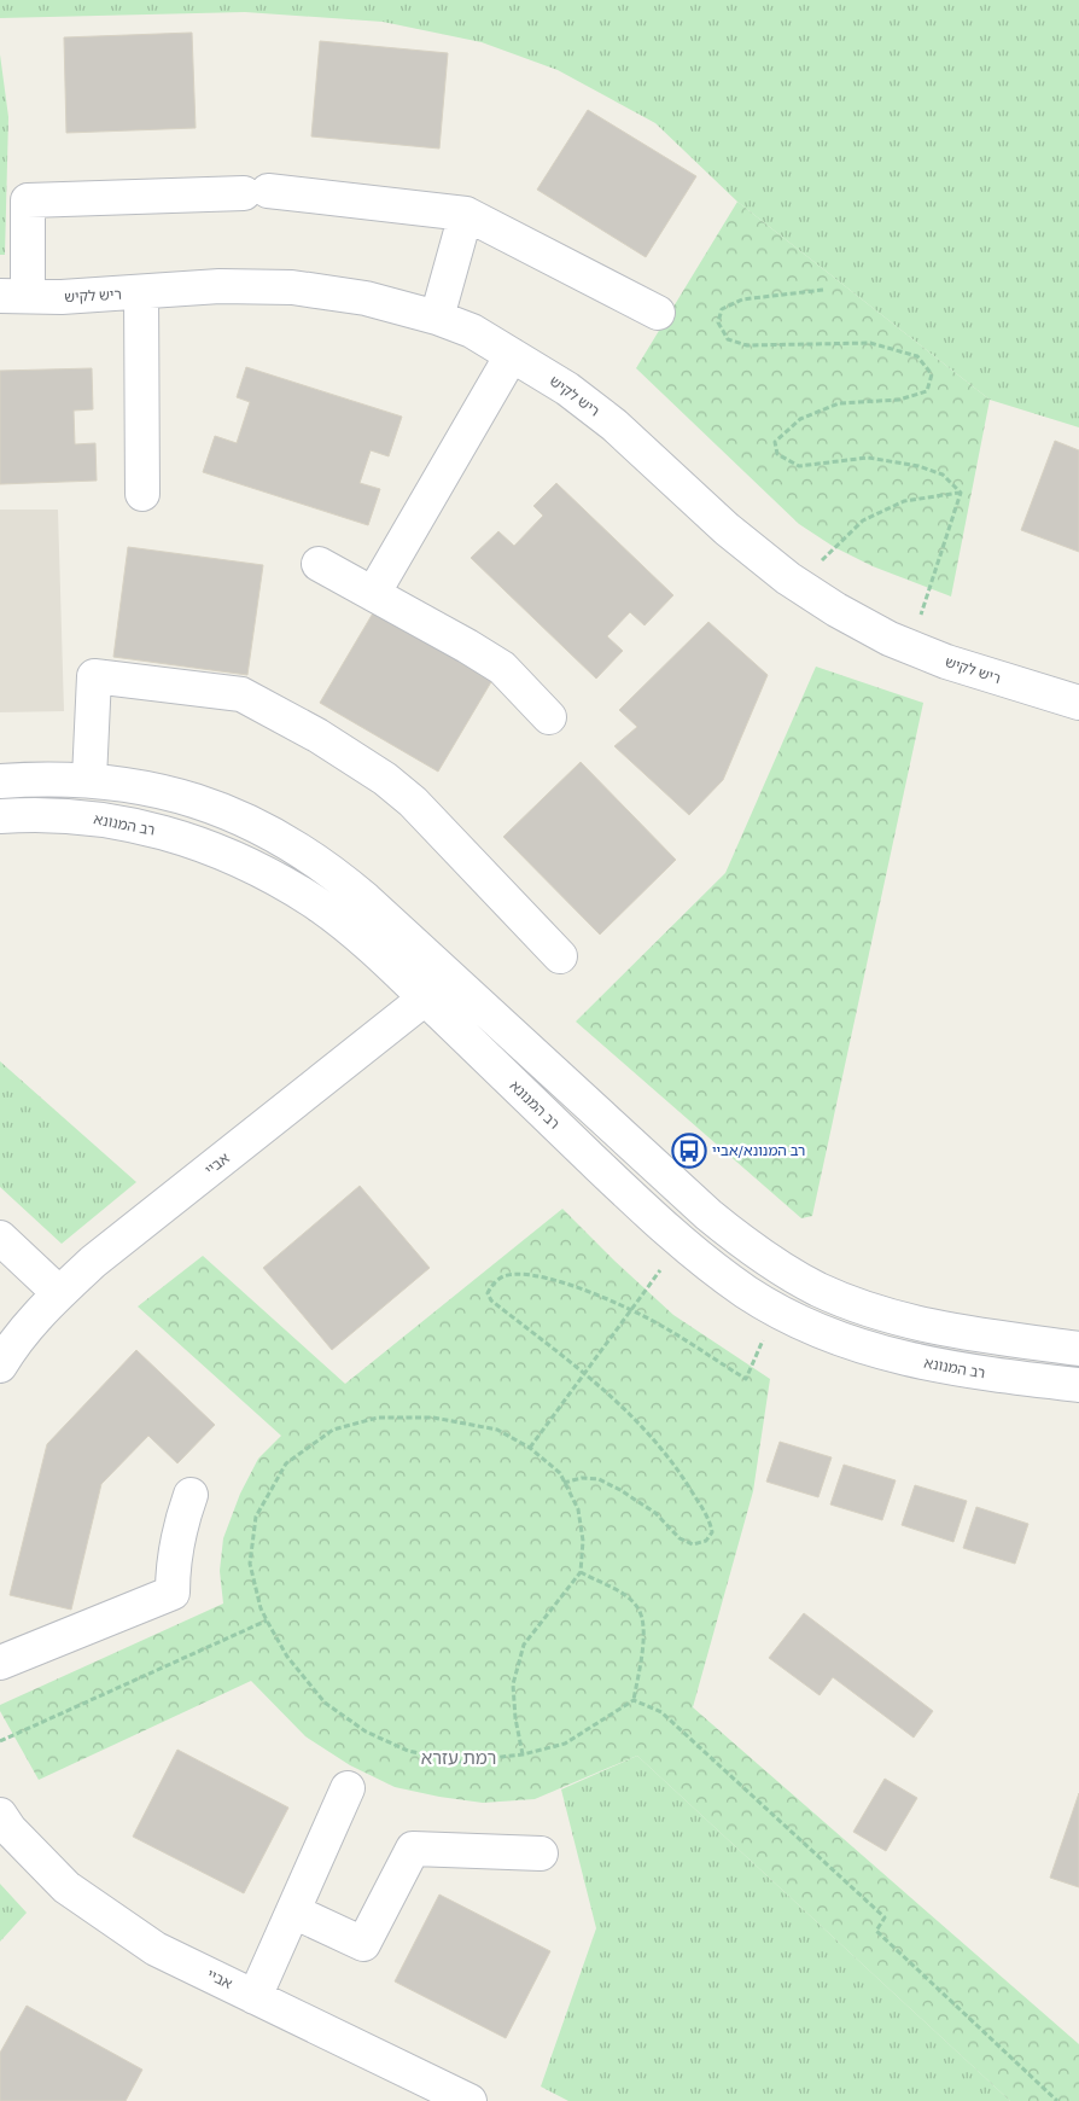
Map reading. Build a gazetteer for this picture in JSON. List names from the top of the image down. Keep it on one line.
{"streets":{"street":["ריש לקיש","רב המנונא","אביי"]},"crossings":[["רב המנונא","אביי"]],"districts":["רמת עזרא"],"places":{"bus stop":["רב המנונא/אביי"]}}
